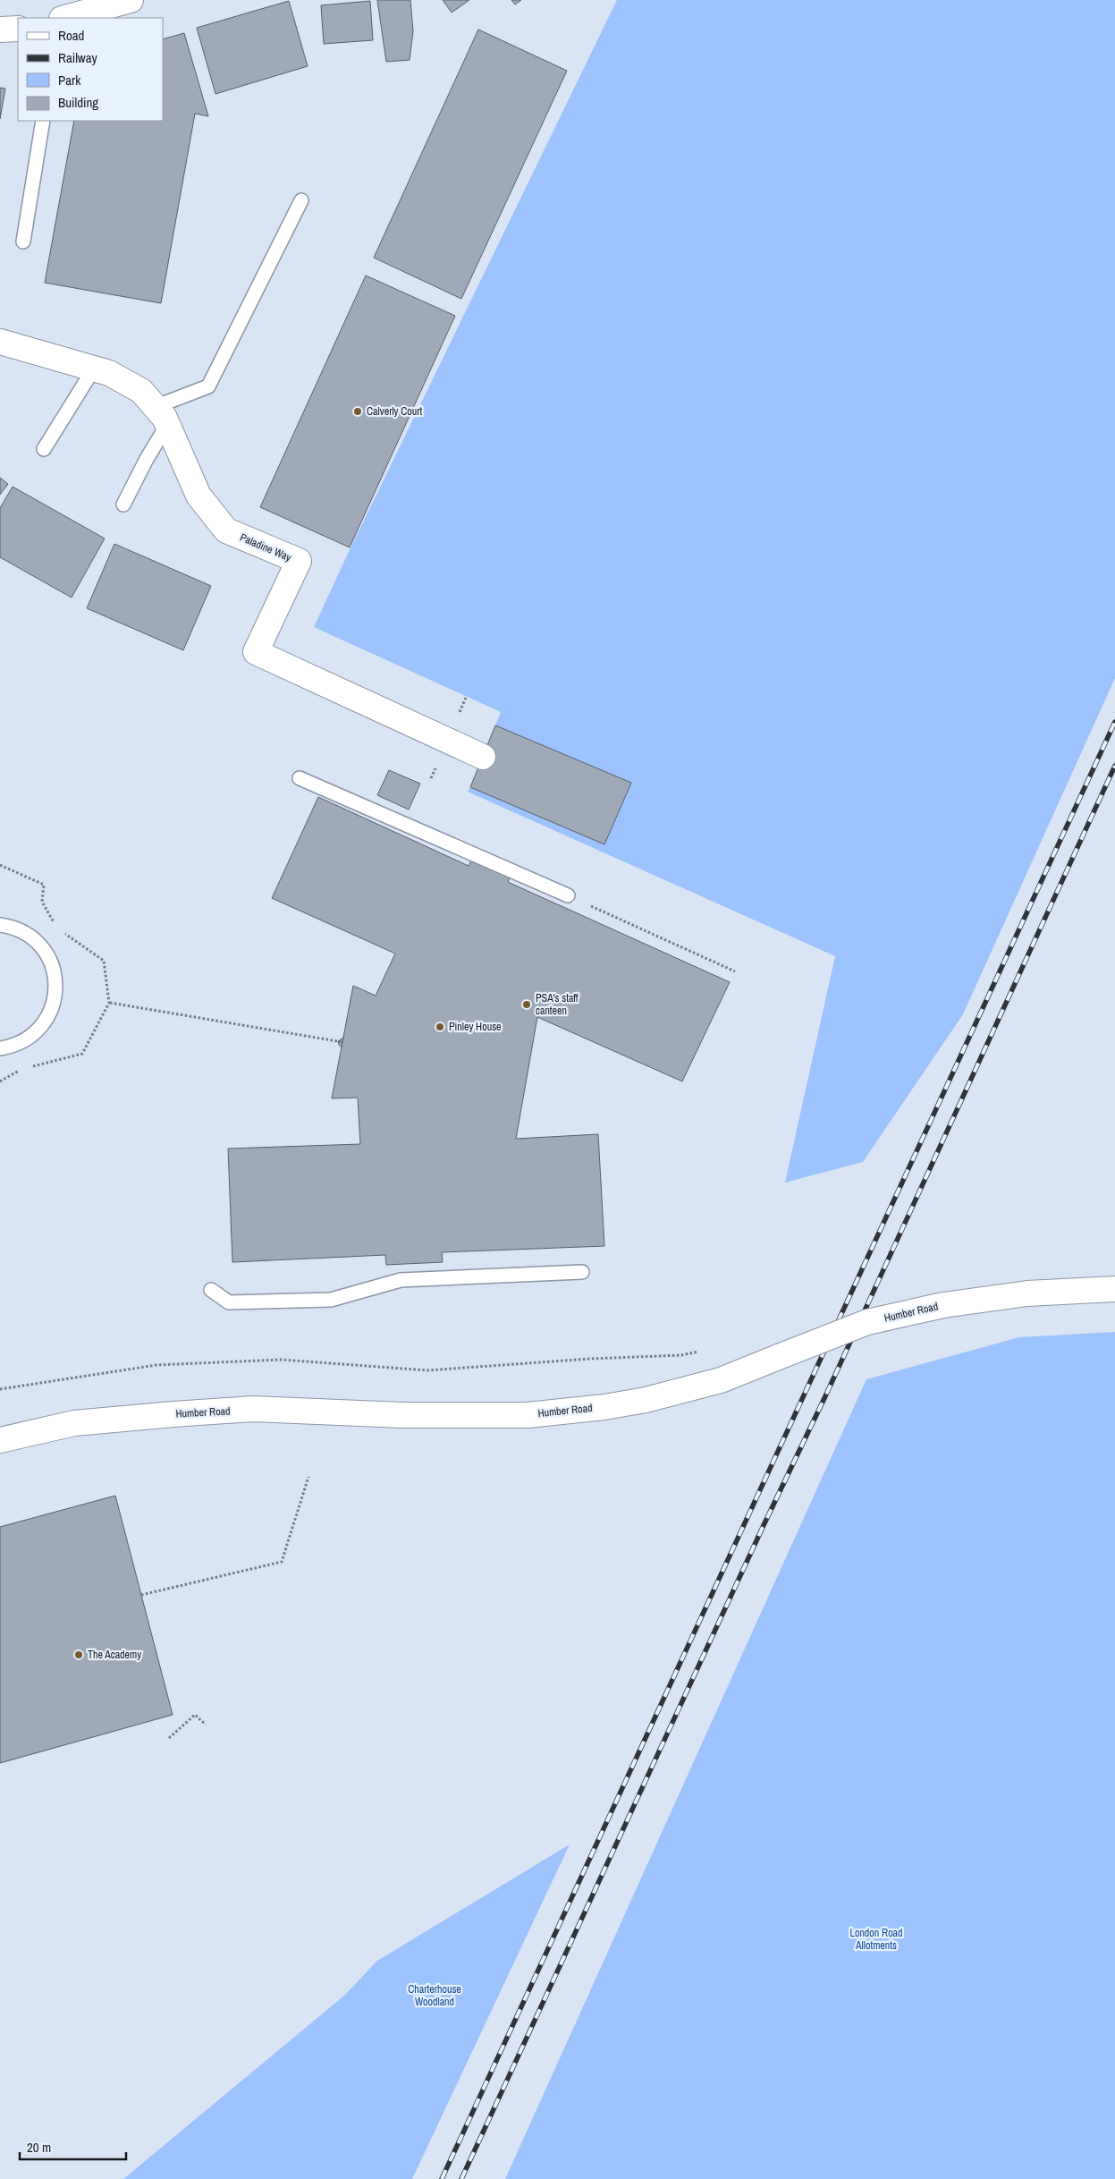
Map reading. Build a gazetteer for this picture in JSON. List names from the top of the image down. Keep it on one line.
{"streets":{"main road":["Paladine Way","Humber Road"]},"parks":["London Road Allotments","Charterhouse Woodland"],"places":["Calverly Court","PSA's staff canteen","Pinley House","The Academy"],"legend":["Road","Railway","Park","Building"],"scale_bar":"20 m"}
